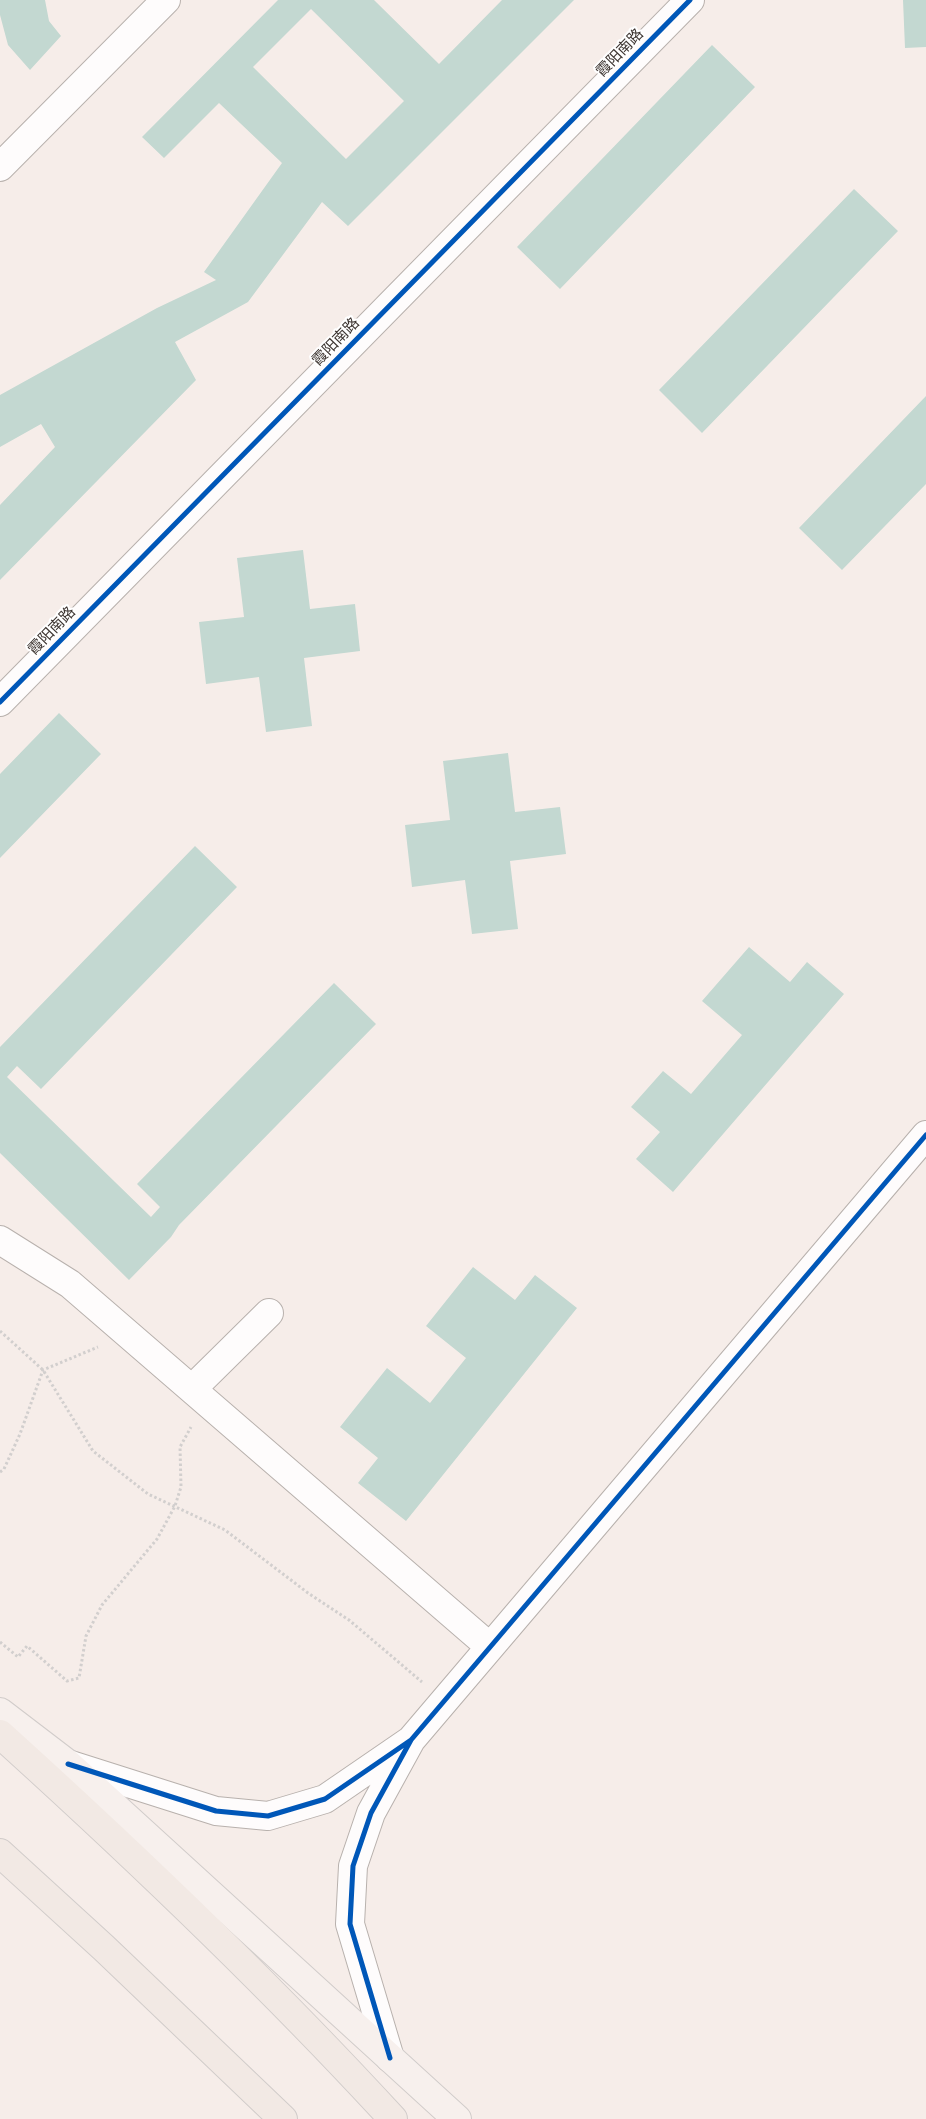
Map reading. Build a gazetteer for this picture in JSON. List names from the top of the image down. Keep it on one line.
{"streets":{"street":["霞阳南路"]}}
